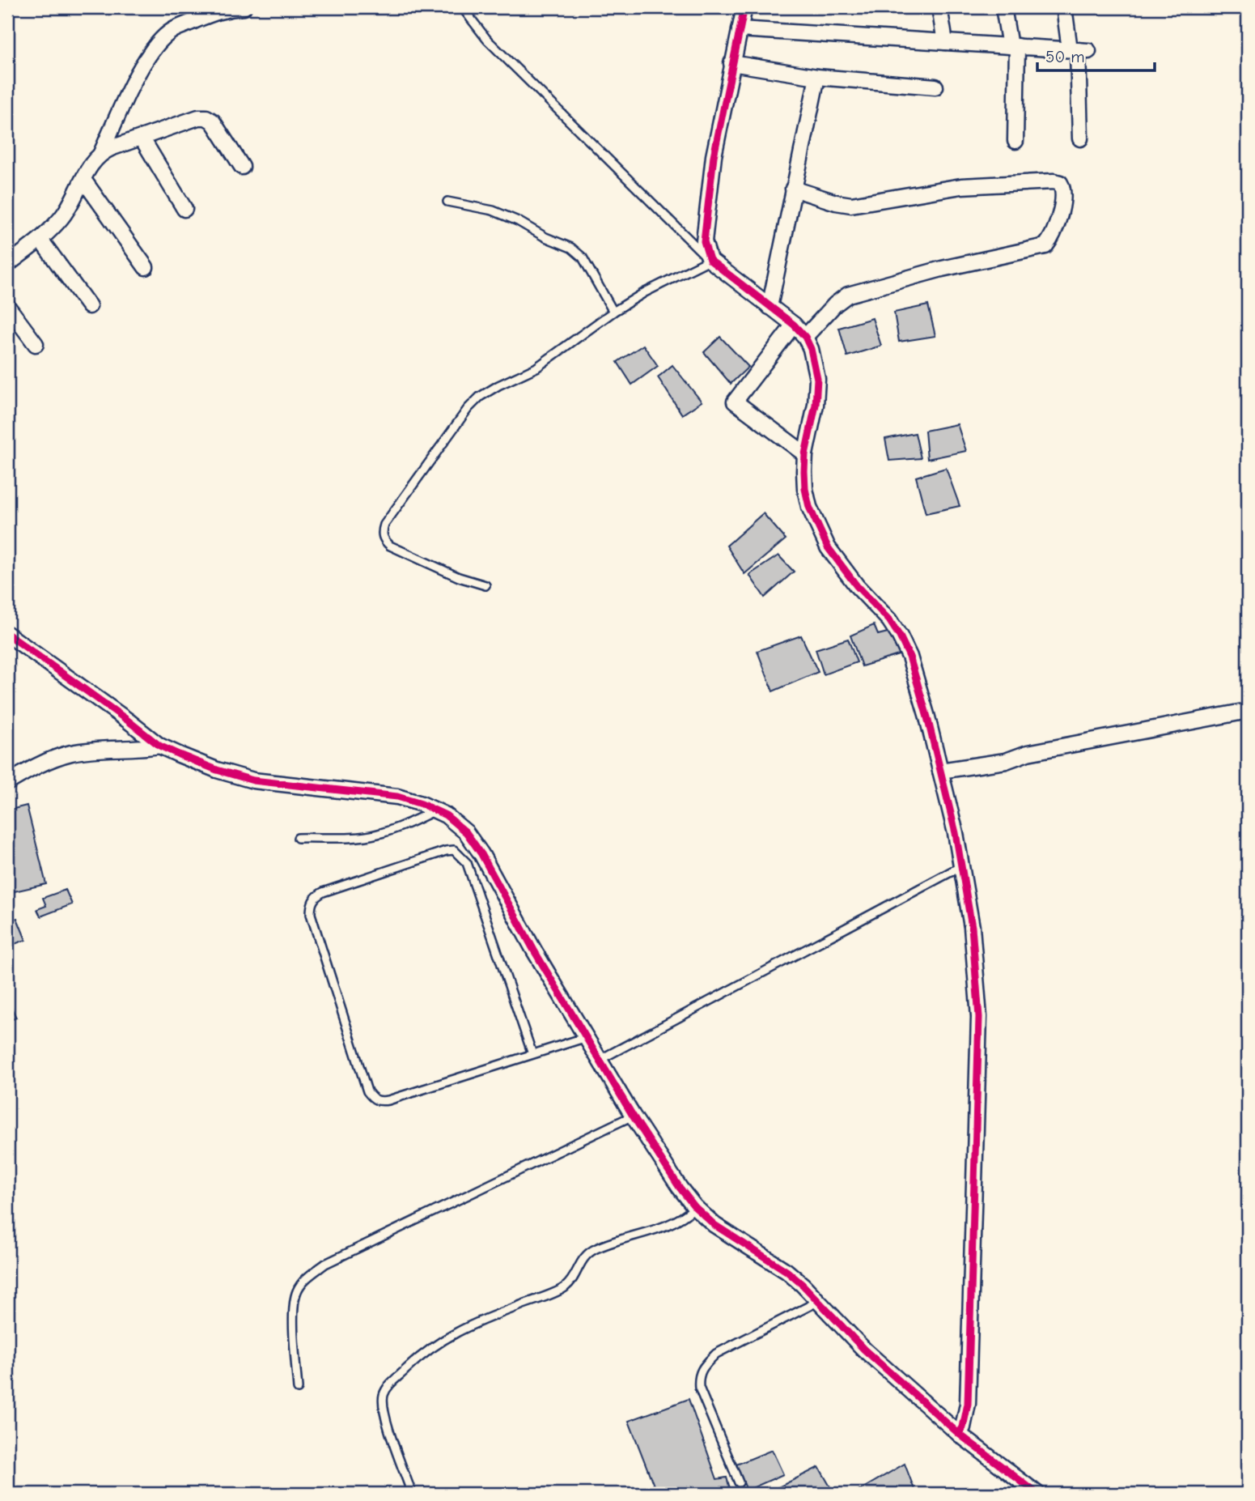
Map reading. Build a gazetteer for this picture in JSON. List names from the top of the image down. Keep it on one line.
{"scale_bar":"50 m"}
